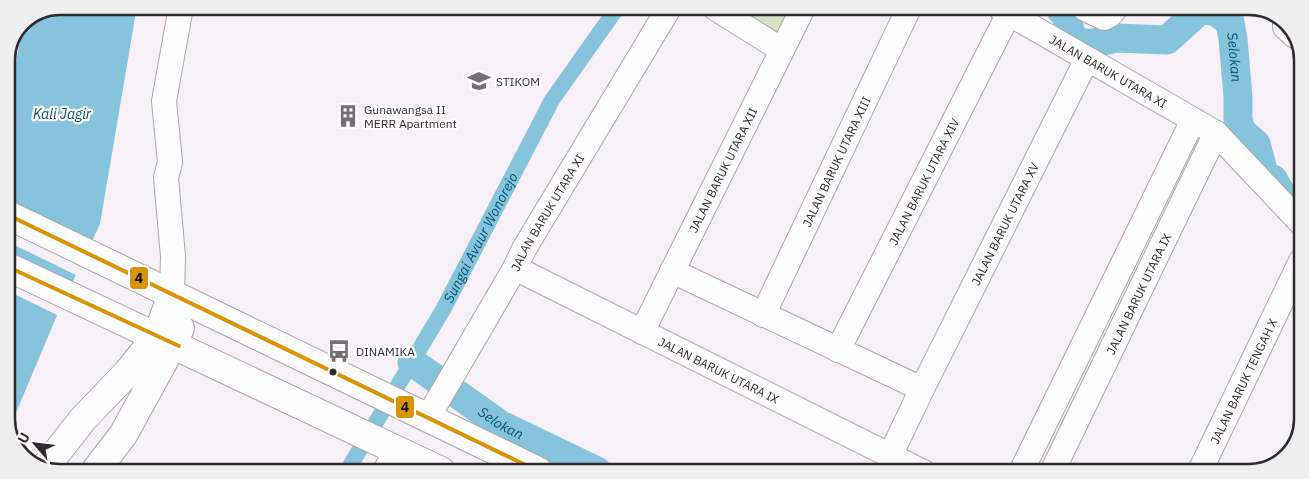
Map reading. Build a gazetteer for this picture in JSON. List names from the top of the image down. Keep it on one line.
{"streets":{"street":["JALAN BARUK UTARA XI","JALAN BARUK UTARA XIII","JALAN BARUK UTARA XII","JALAN BARUK UTARA XIV","JALAN BARUK UTARA XV","JALAN BARUK UTARA IX","JALAN BARUK TENGAH X"]},"crossings":[["JALAN BARUK UTARA XI","JALAN BARUK UTARA XV"],["JALAN BARUK UTARA XI","JALAN BARUK UTARA IX"],["JALAN BARUK UTARA XII","JALAN BARUK UTARA IX"],["JALAN BARUK UTARA XV","JALAN BARUK UTARA IX"]],"water":["Selokan","Kali Jagir","Sungai Avuur Wonorejo"],"places":{"school or university":["STIKOM"],"building":["Gunawangsa II MERR Apartment"],"bus stop":["DINAMIKA"]},"lines":["transit line 4"],"north":"top left"}
